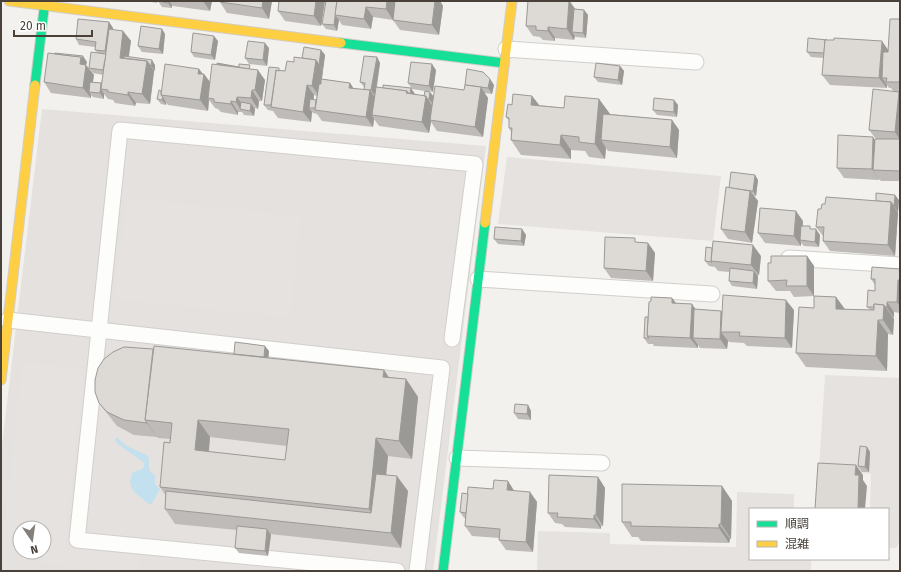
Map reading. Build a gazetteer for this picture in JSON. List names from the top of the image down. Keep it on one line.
{"legend":["順調","混雑"],"scale_bar":"20 m","north":"bottom"}
